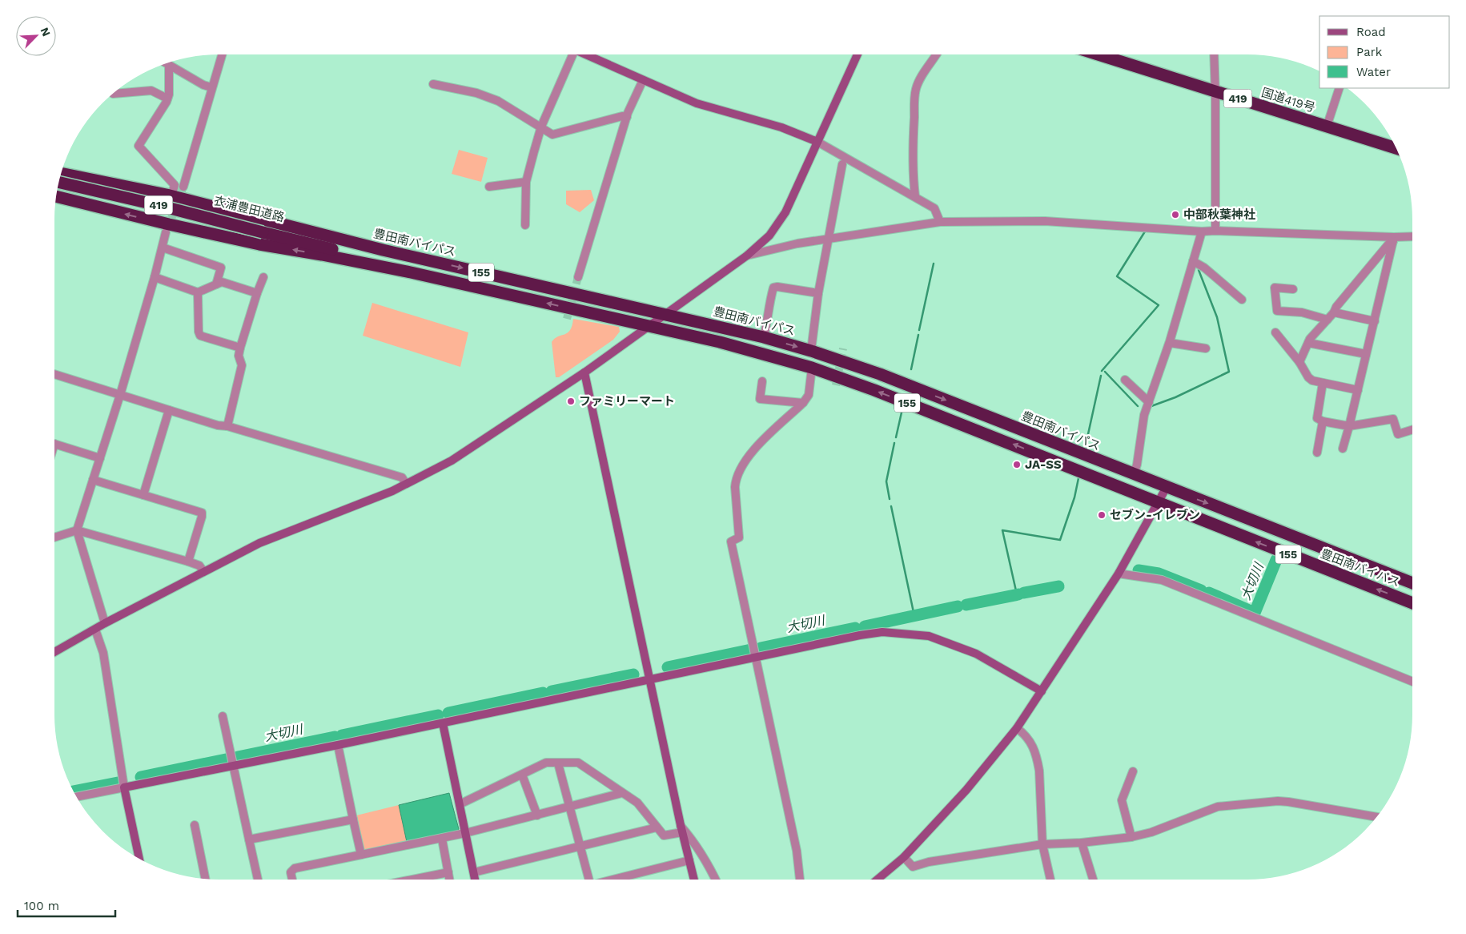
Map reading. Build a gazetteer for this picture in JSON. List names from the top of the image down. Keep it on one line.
{"streets":{"highway":["419","国道419号","衣浦豊田道路","豊田南バイパス","155"]},"crossings":[["衣浦豊田道路","豊田南バイパス"],["豊田南バイパス","155"]],"water":["大切川"],"places":["中部秋葉神社","ファミリーマート","JA-SS","セブン-イレブン"],"legend":["Road","Park","Water"],"scale_bar":"100 m","north":"top right"}
